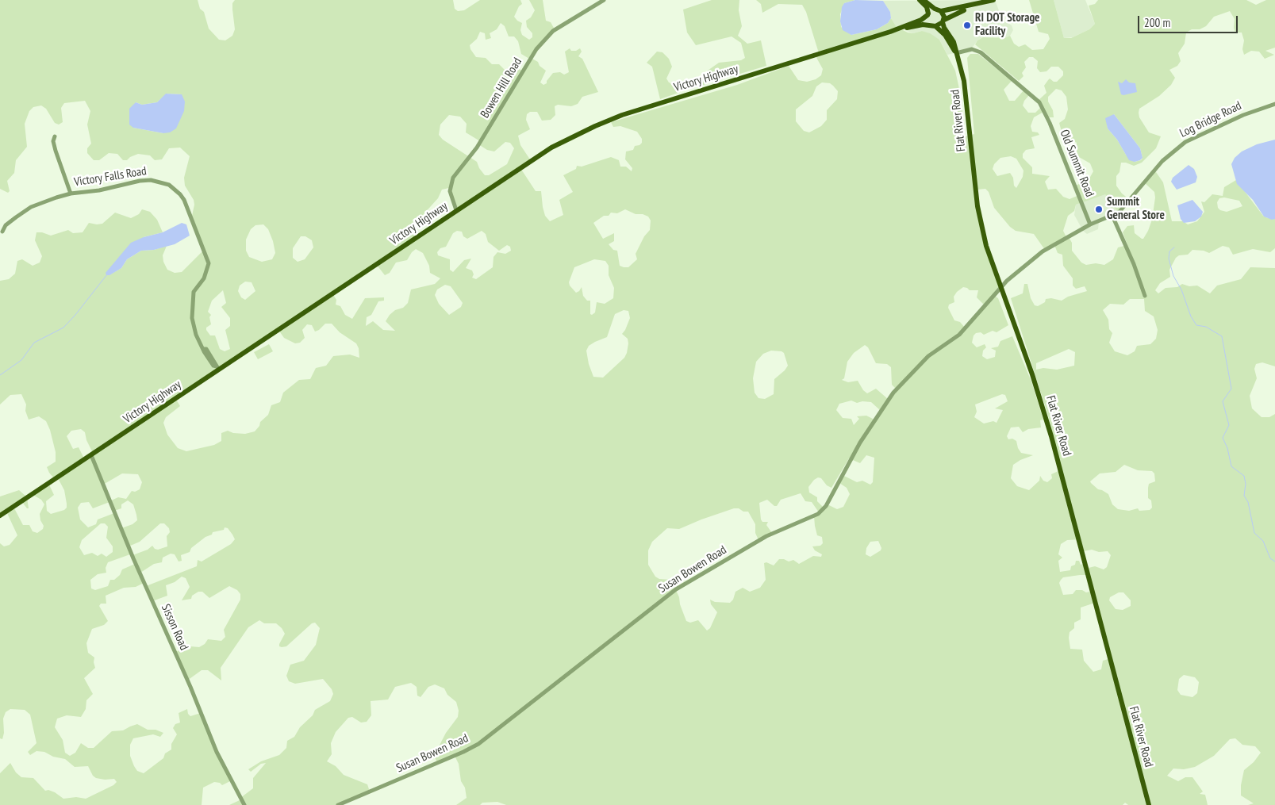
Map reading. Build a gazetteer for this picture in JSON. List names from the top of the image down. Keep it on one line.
{"streets":{"main road":["Victory Highway","Flat River Road"],"street":["Bowen Hill Road","Log Bridge Road","Old Summit Road","Victory Falls Road","Susan Bowen Road","Sisson Road"]},"crossings":[["Victory Highway","Bowen Hill Road"],["Victory Highway","Flat River Road"],["Victory Highway","Victory Falls Road"],["Victory Highway","Sisson Road"],["Log Bridge Road","Old Summit Road"],["Flat River Road","Old Summit Road"],["Flat River Road","Susan Bowen Road"]],"places":["RI DOT Storage Facility","Summit General Store"],"scale_bar":"200 m"}
